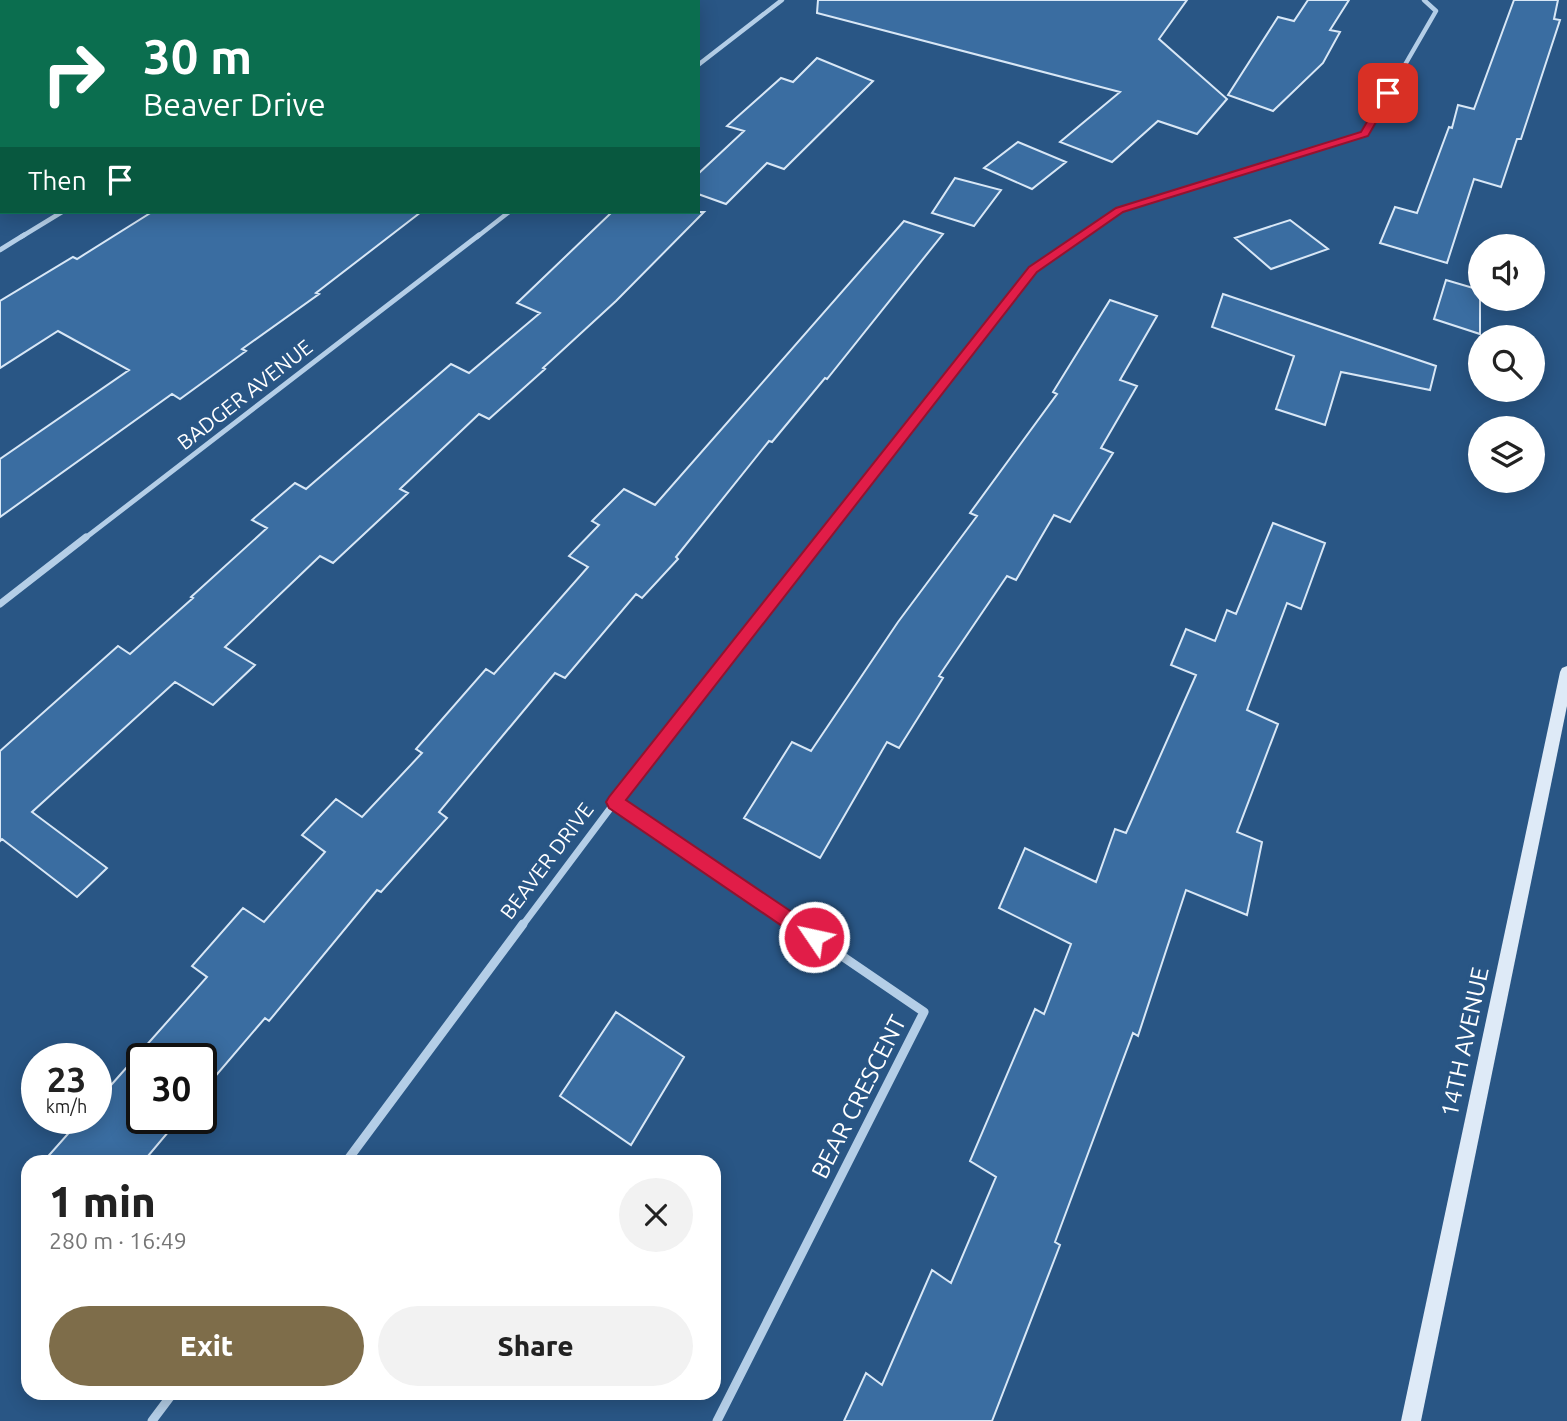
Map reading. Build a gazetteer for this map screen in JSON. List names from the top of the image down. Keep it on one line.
{"streets":{"street":["BADGER AVENUE","BEAVER DRIVE","14TH AVENUE","BEAR CRESCENT"]},"crossings":[["BEAVER DRIVE","BEAR CRESCENT"]],"page":{"turn":["30 m","Beaver Drive"],"then":"Then","speed":"23 km/h","limit":"30","heading":["1 min","280 m · 16:49"],"buttons":["Exit","Share"]}}
